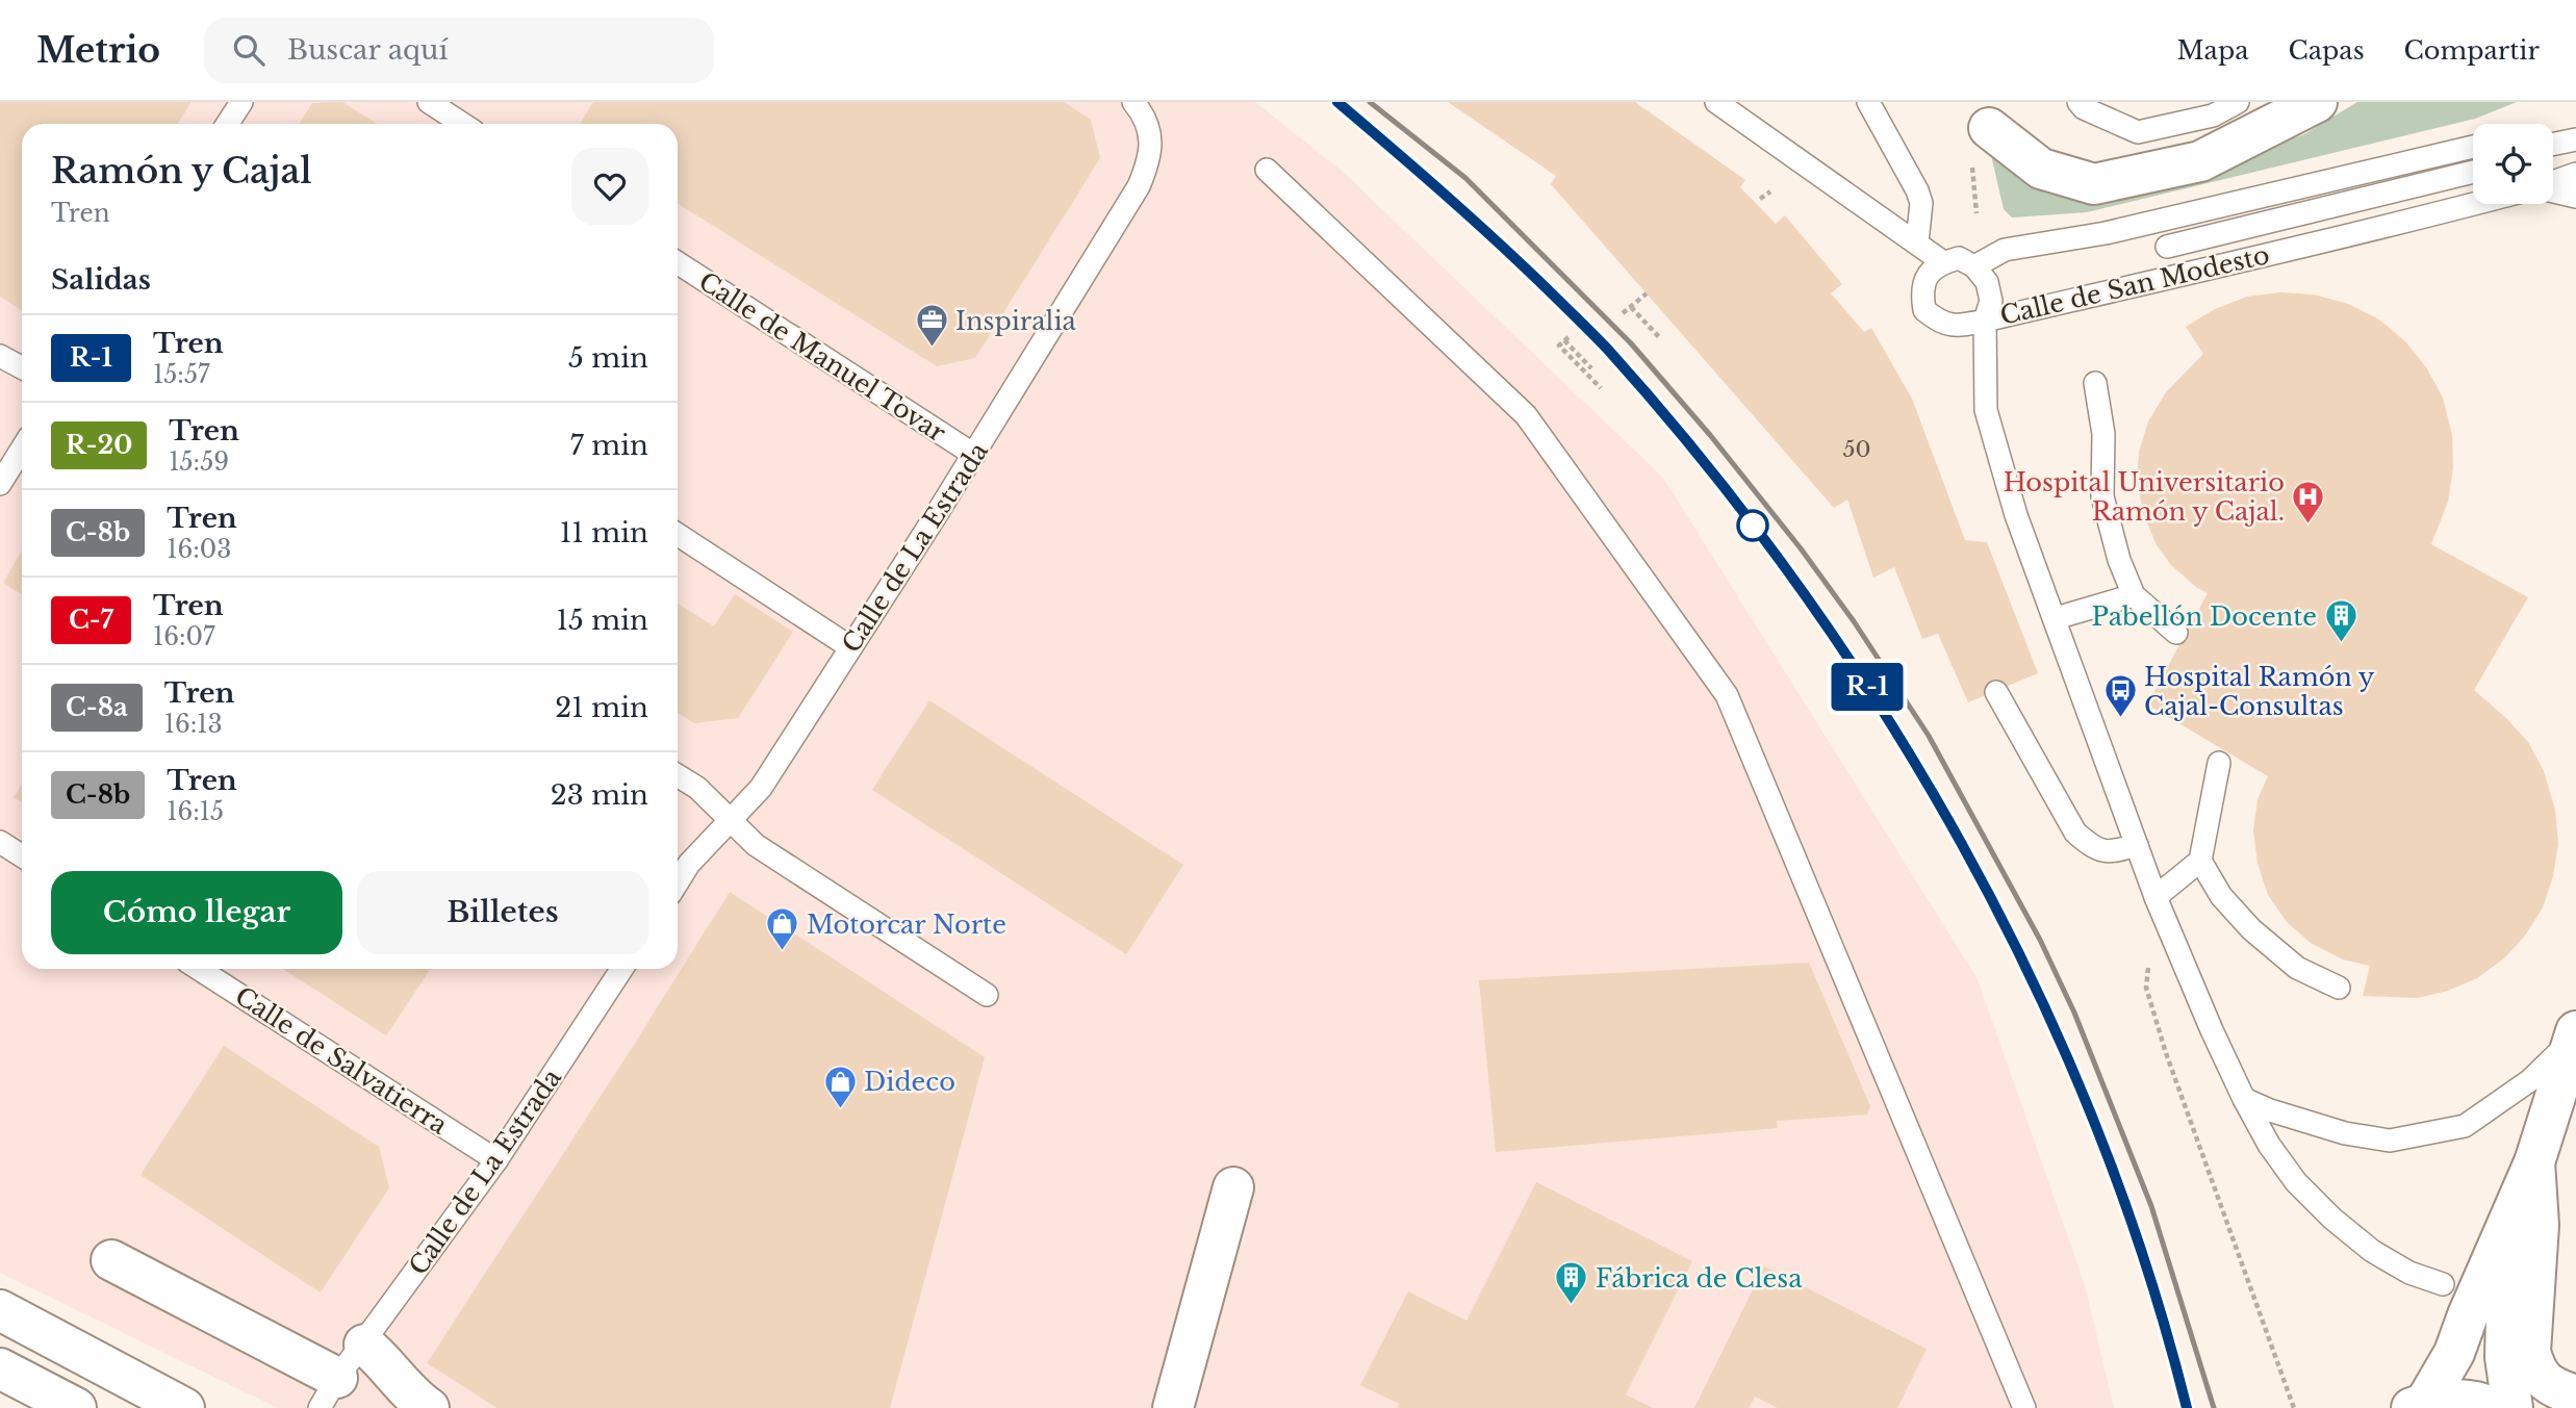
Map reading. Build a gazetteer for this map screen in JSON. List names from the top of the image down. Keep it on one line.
{"streets":{"main road":["Calle de La Estrada"],"lane":["Calle de San Modesto","Calle de Manuel Tovar","Calle de Salvatierra"]},"crossings":[["Calle de Manuel Tovar","Calle de La Estrada"],["Calle de La Estrada","Calle de Salvatierra"]],"places":{"office":["Inspiralia"],"hospital":["Hospital Universitario Ramón y Cajal."],"building":["Pabellón Docente","Fábrica de Clesa"],"bus stop":["Hospital Ramón y Cajal-Consultas"],"shop":["Motorcar Norte","Dideco"]},"house_numbers":["50"],"page":{"header":"Metrio","search":"Buscar aquí","nav":["Mapa","Capas","Compartir"],"on_map":"R-1","heading":[["Ramón y Cajal","Tren"],"Salidas"],"list":[{"mark":"R-1","name":"Tren","note":"15:57","value":"5 min"},{"mark":"R-20","name":"Tren","note":"15:59","value":"7 min"},{"mark":"C-8b","name":"Tren","note":"16:03","value":"11 min"},{"mark":"C-7","name":"Tren","note":"16:07","value":"15 min"},{"mark":"C-8a","name":"Tren","note":"16:13","value":"21 min"},{"mark":"C-8b","name":"Tren","note":"16:15","value":"23 min"}],"buttons":["Cómo llegar","Billetes"]}}
